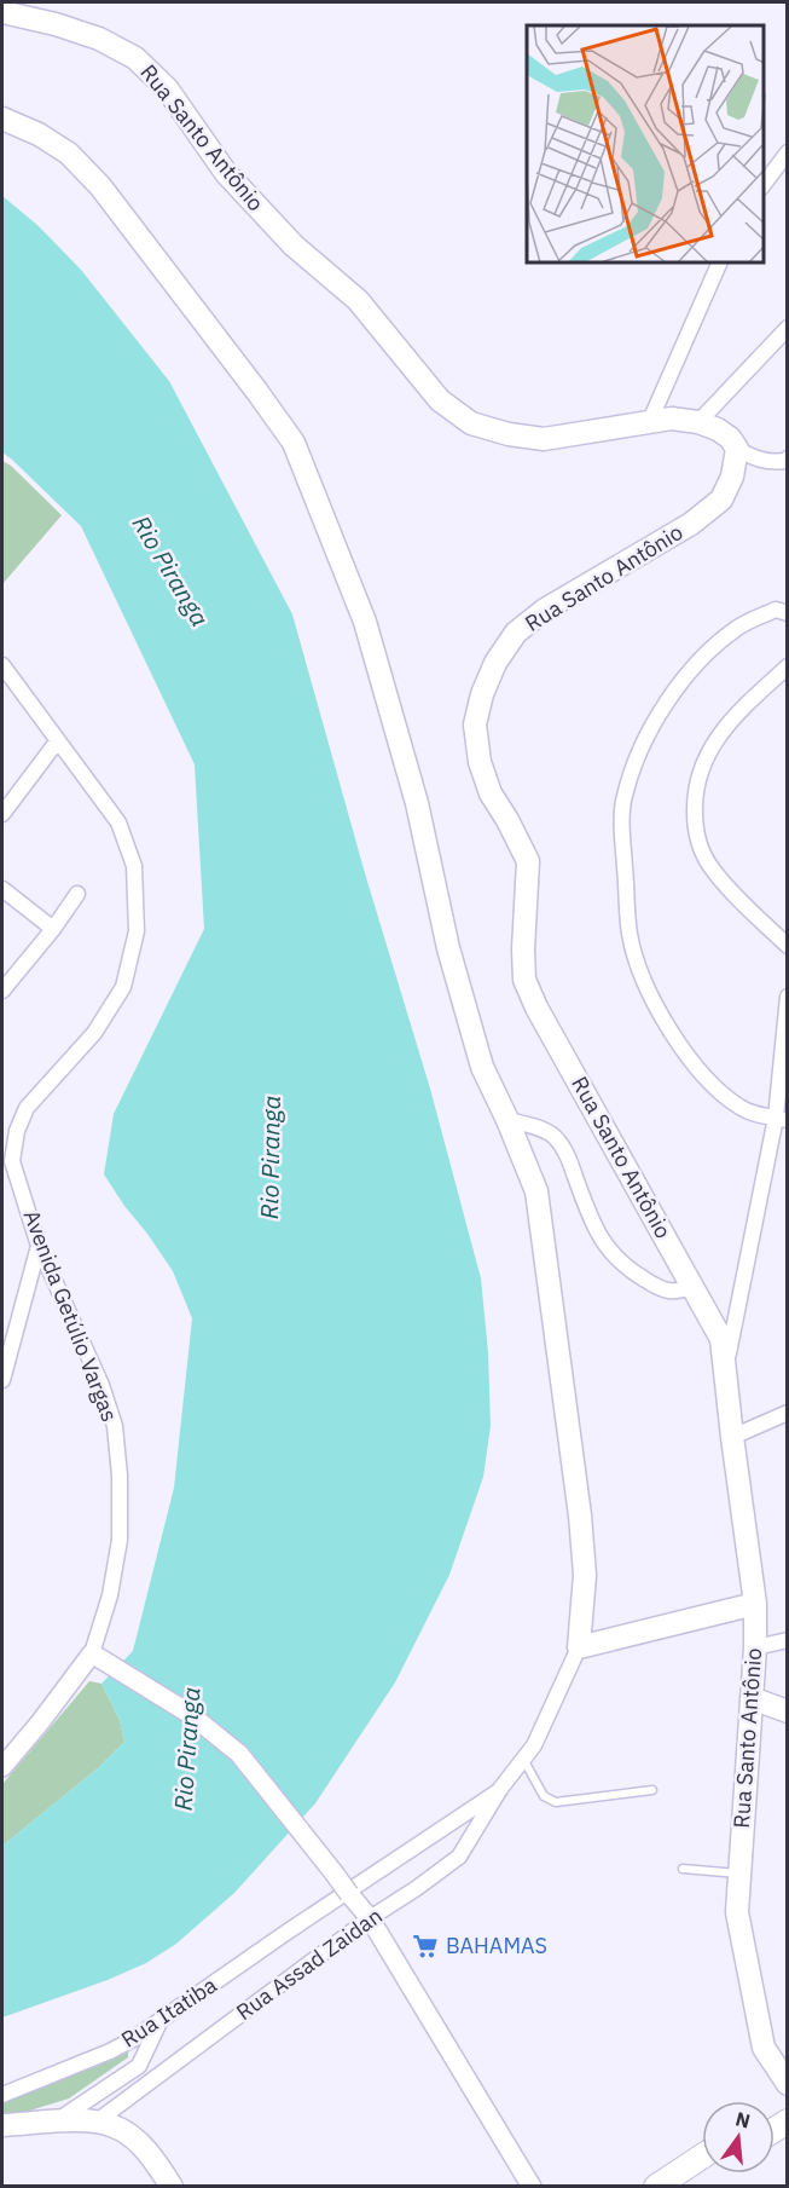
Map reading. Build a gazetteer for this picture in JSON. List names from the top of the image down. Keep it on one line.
{"streets":{"main road":["Rua Santo Antônio"],"street":["Avenida Getúlio Vargas","Rua Assad Zaidan","Rua Itatiba"]},"crossings":[["Rua Assad Zaidan","Rua Itatiba"]],"water":["Rio Piranga"],"places":{"supermarket":["BAHAMAS"]},"north":"top"}
